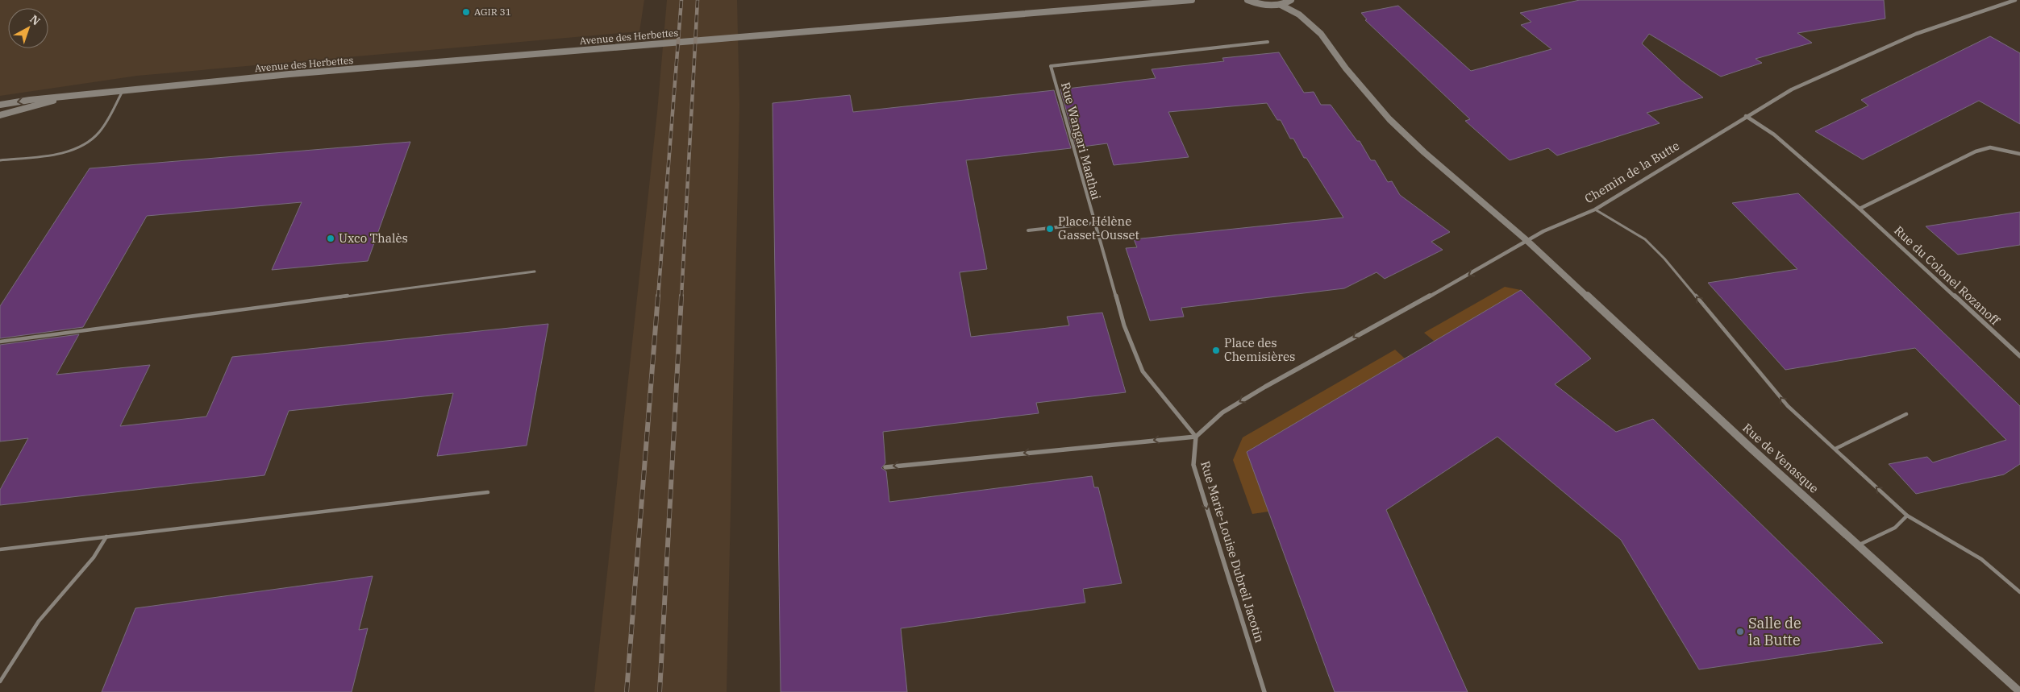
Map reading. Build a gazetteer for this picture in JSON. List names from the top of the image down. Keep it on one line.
{"streets":{"street":["Avenue des Herbettes","Rue Wangari Maathai","Chemin de la Butte","Rue du Colonel Rozanoff","Rue de Venasque","Rue Marie-Louise Dubreil Jacotin"]},"crossings":[["Rue Wangari Maathai","Chemin de la Butte"],["Rue Wangari Maathai","Rue Marie-Louise Dubreil Jacotin"],["Chemin de la Butte","Rue du Colonel Rozanoff"],["Chemin de la Butte","Rue de Venasque"],["Chemin de la Butte","Rue Marie-Louise Dubreil Jacotin"]],"one_way":["Chemin de la Butte","Rue Marie-Louise Dubreil Jacotin"],"places":["AGIR 31","Place Hélène Gasset-Ousset","Uxco Thalès","Place des Chemisières","Salle de la Butte"],"north":"top right"}
